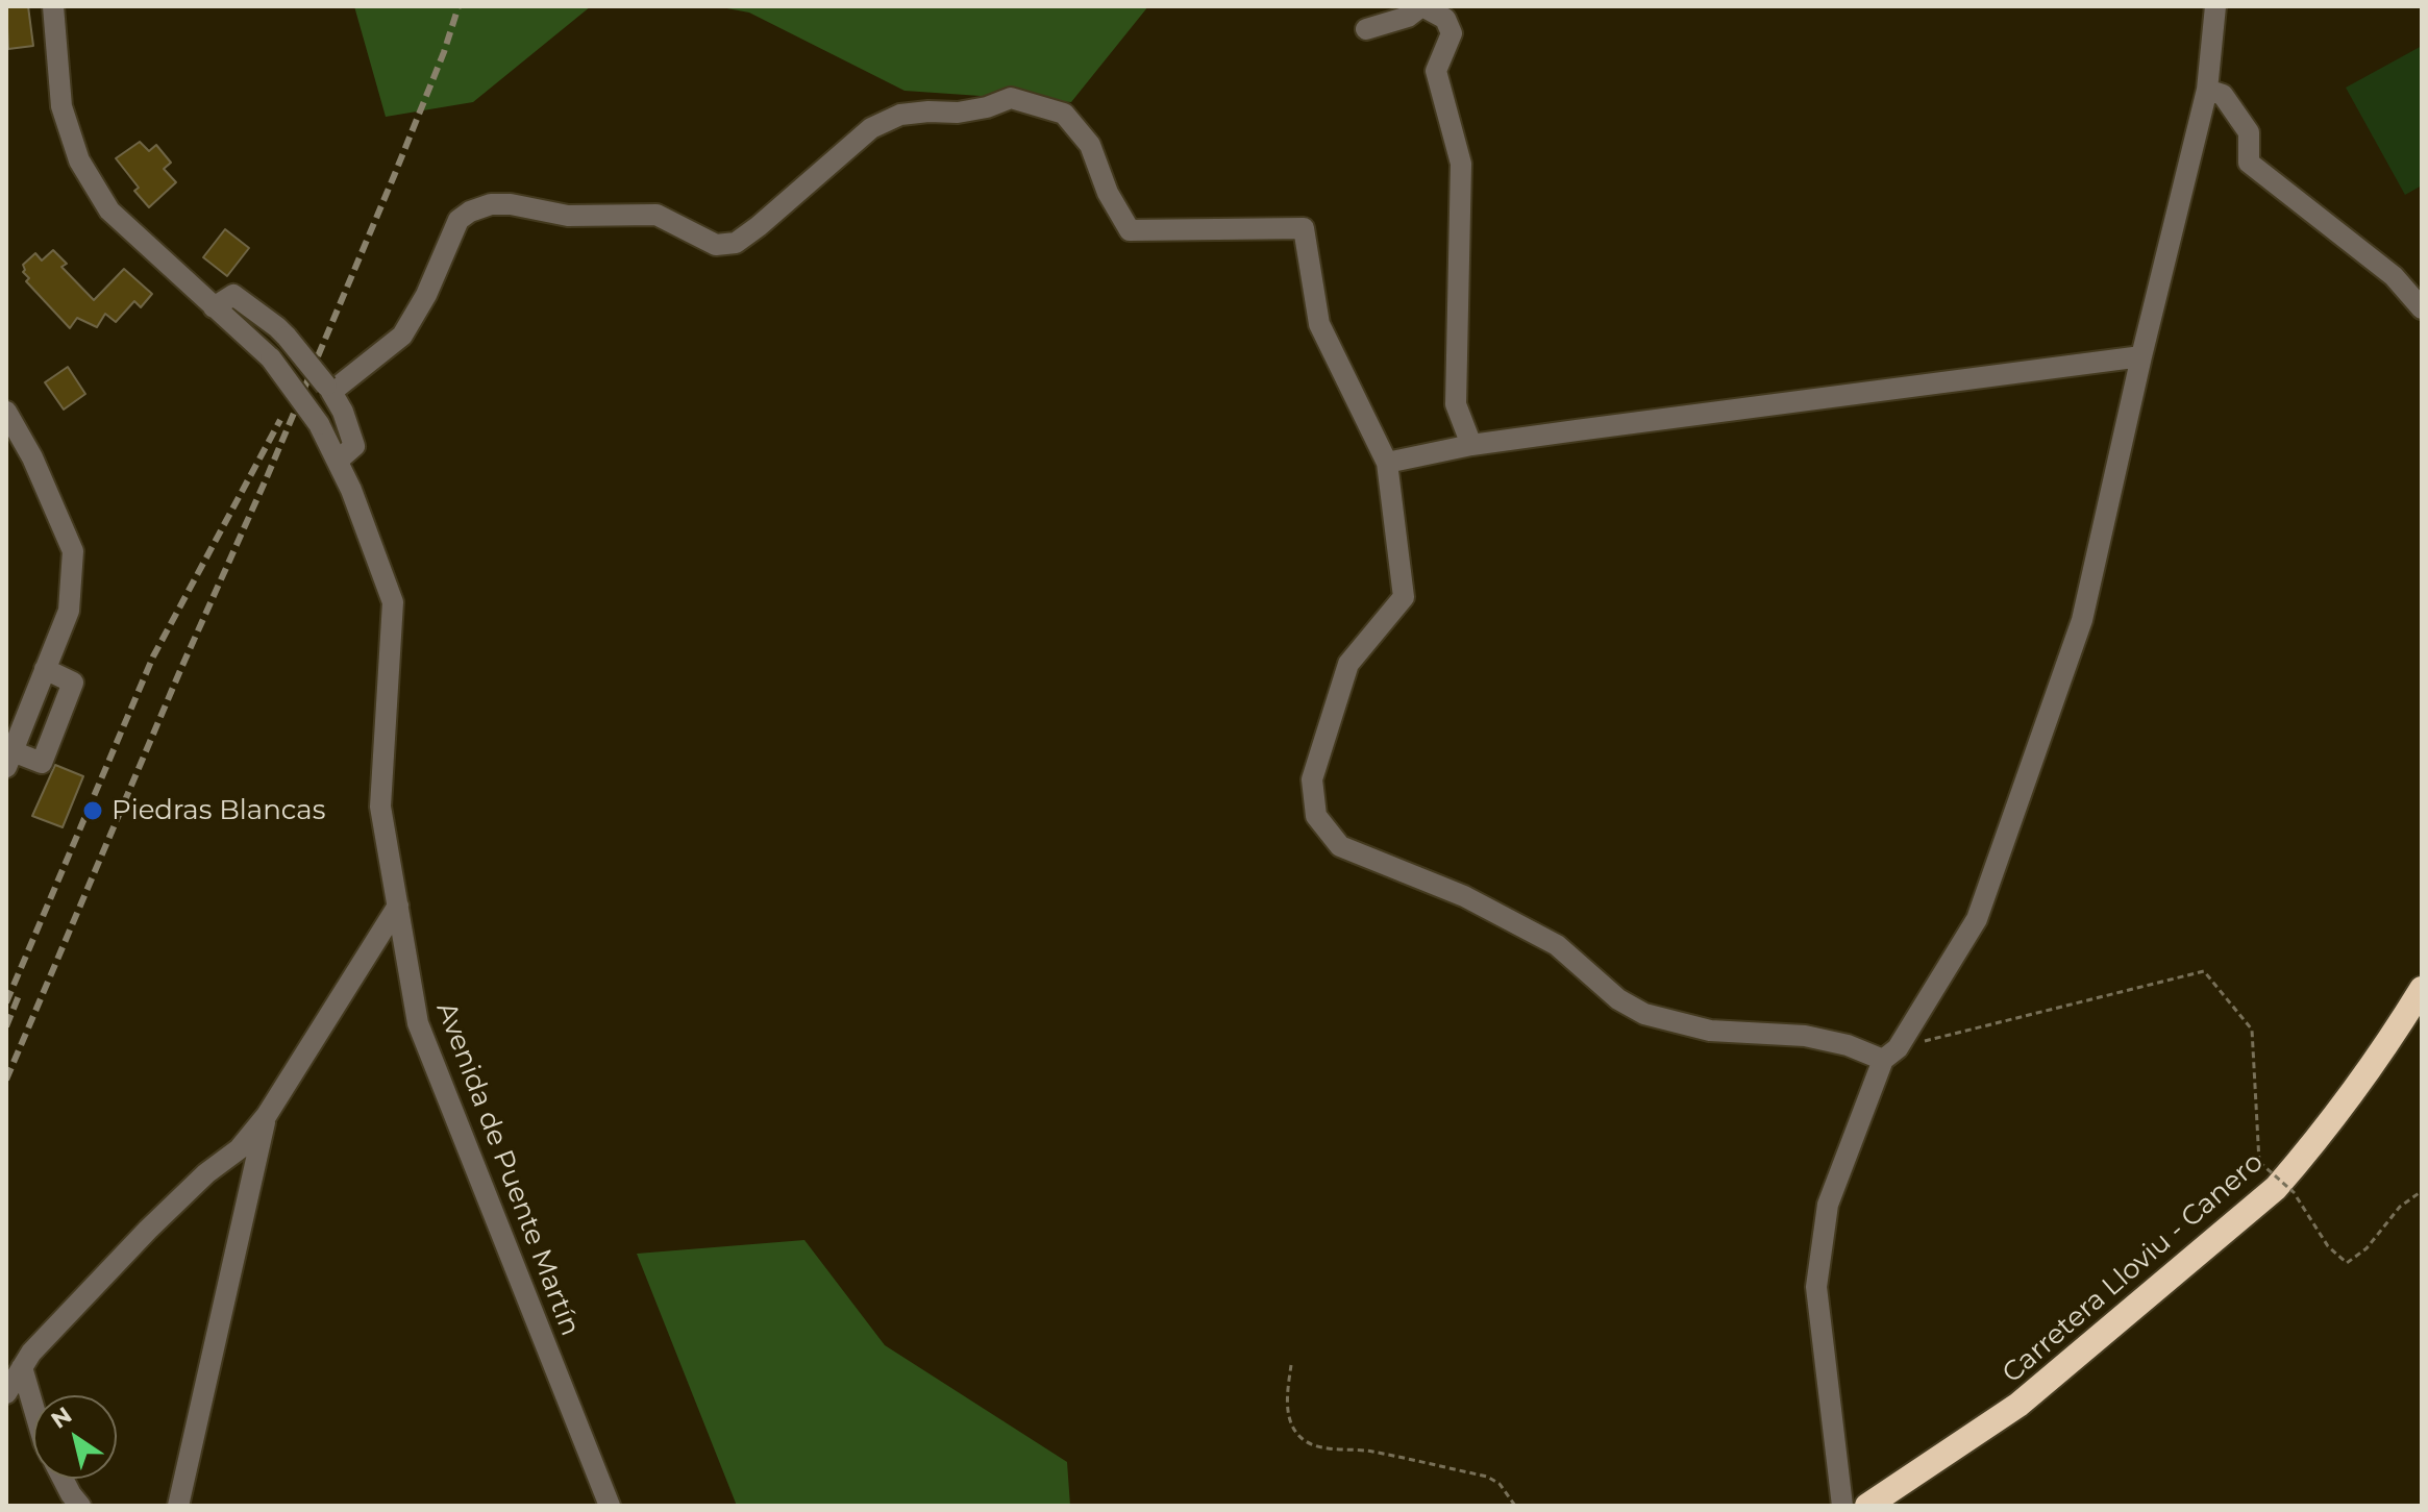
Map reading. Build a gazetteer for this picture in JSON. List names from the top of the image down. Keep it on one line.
{"streets":{"highway":["Carretera Lloviu - Canero"],"street":["Avenida de Puente Martín"]},"places":["Piedras Blancas"],"north":"top left"}
